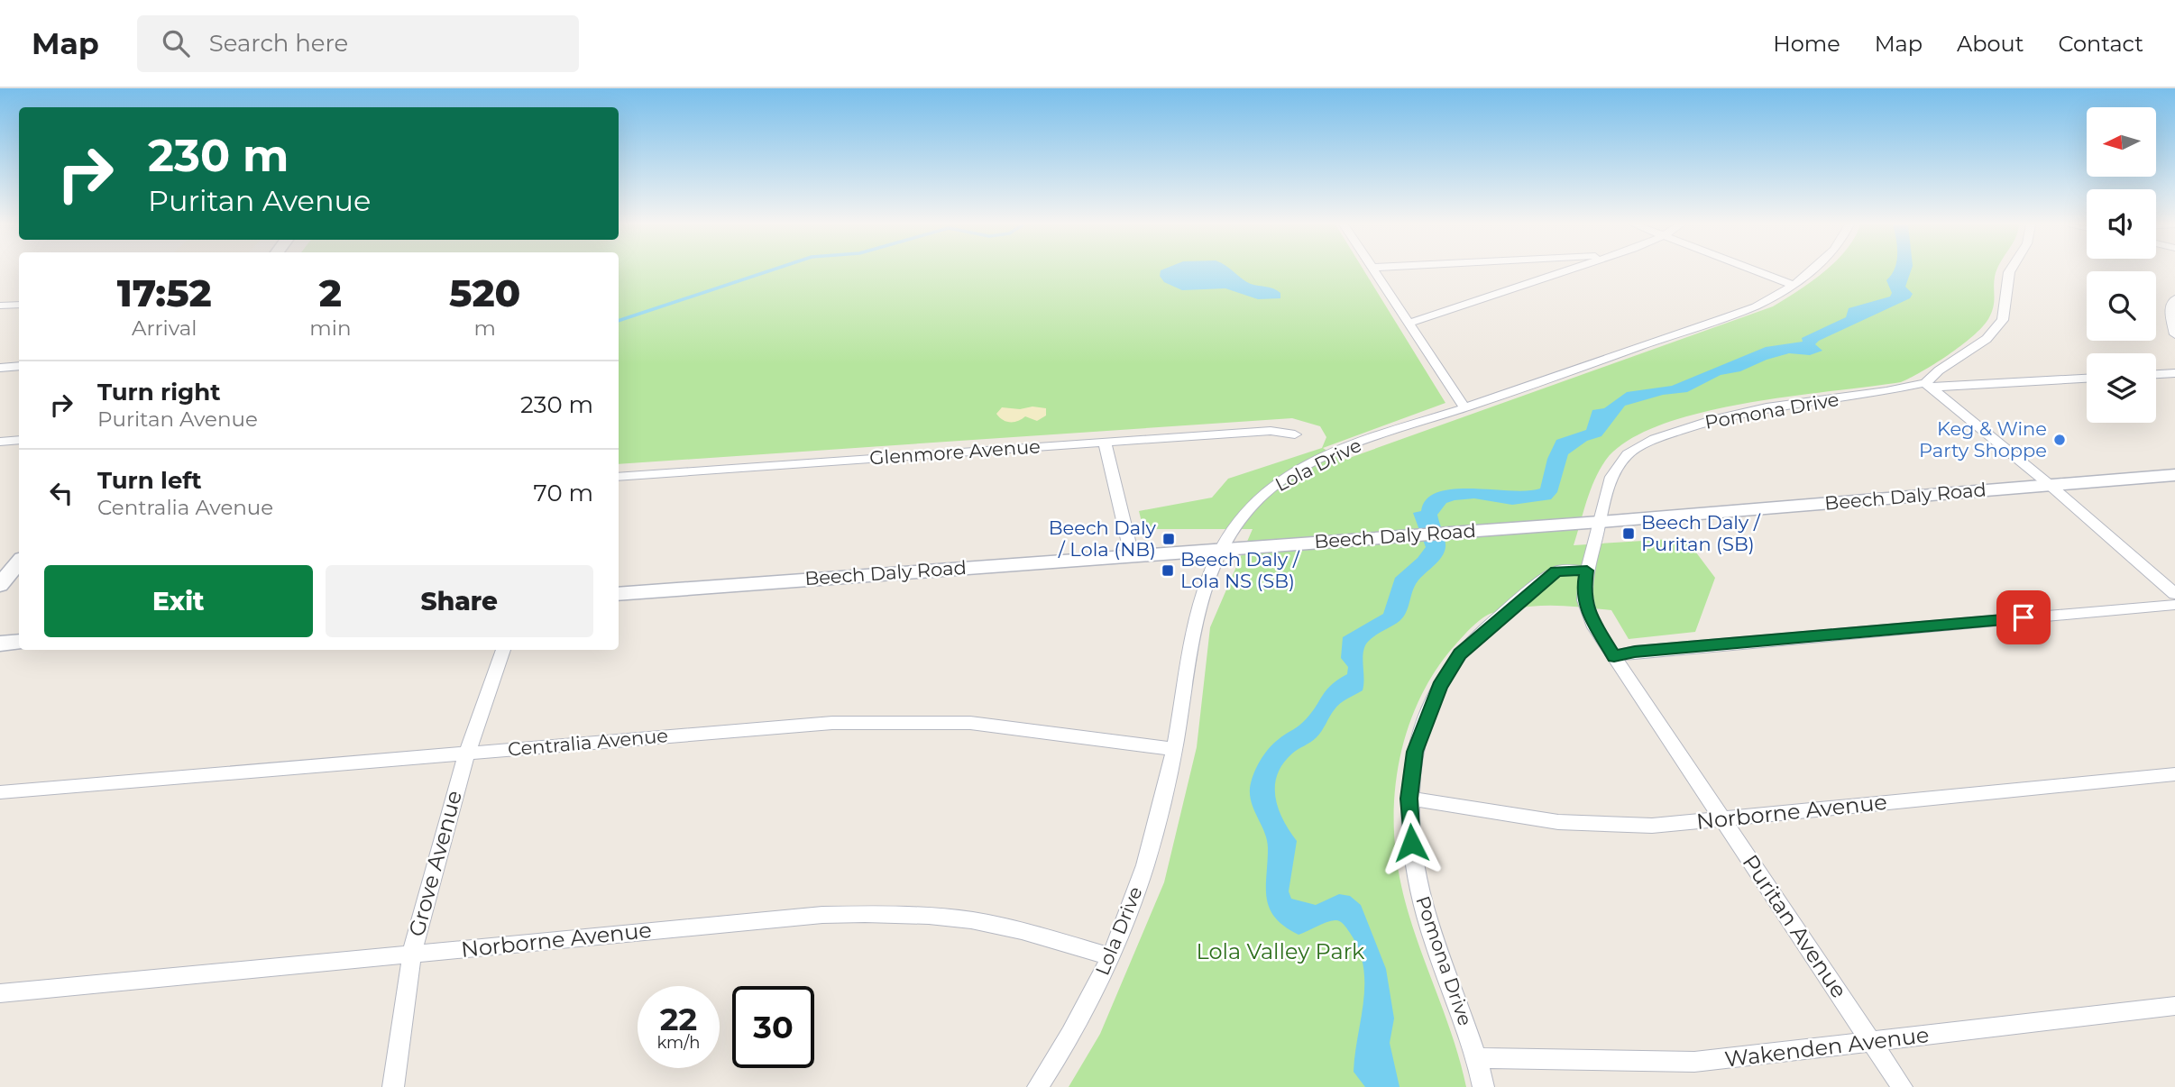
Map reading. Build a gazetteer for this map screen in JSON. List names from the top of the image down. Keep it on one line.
{"streets":{"main road":["Beech Daly Road"],"street":["Pomona Drive","Glenmore Avenue","Lola Drive","Centralia Avenue","Norborne Avenue","Grove Avenue","Puritan Avenue","Wakenden Avenue"]},"crossings":[["Pomona Drive","Beech Daly Road"],["Pomona Drive","Norborne Avenue"],["Pomona Drive","Puritan Avenue"],["Pomona Drive","Wakenden Avenue"],["Lola Drive","Beech Daly Road"],["Lola Drive","Centralia Avenue"],["Lola Drive","Norborne Avenue"],["Centralia Avenue","Grove Avenue"],["Norborne Avenue","Grove Avenue"],["Norborne Avenue","Puritan Avenue"],["Puritan Avenue","Wakenden Avenue"]],"parks":["Lola Valley Park"],"places":{"other":["Keg & Wine Party Shoppe"],"transit":["Beech Daly / Puritan (SB)","Beech Daly / Lola (NB)","Beech Daly / Lola NS (SB)"]},"north":"left","page":{"header":"Map","search":"Search here","nav":["Home","Map","About","Contact"],"turn":["230 m","Puritan Avenue"],"eta":["17:52","Arrival","2","min","520","m"],"list":[{"name":"Turn right","note":"Puritan Avenue","value":"230 m"},{"name":"Turn left","note":"Centralia Avenue","value":"70 m"}],"buttons":["Exit","Share"],"speed":"22 km/h","limit":"30"}}
